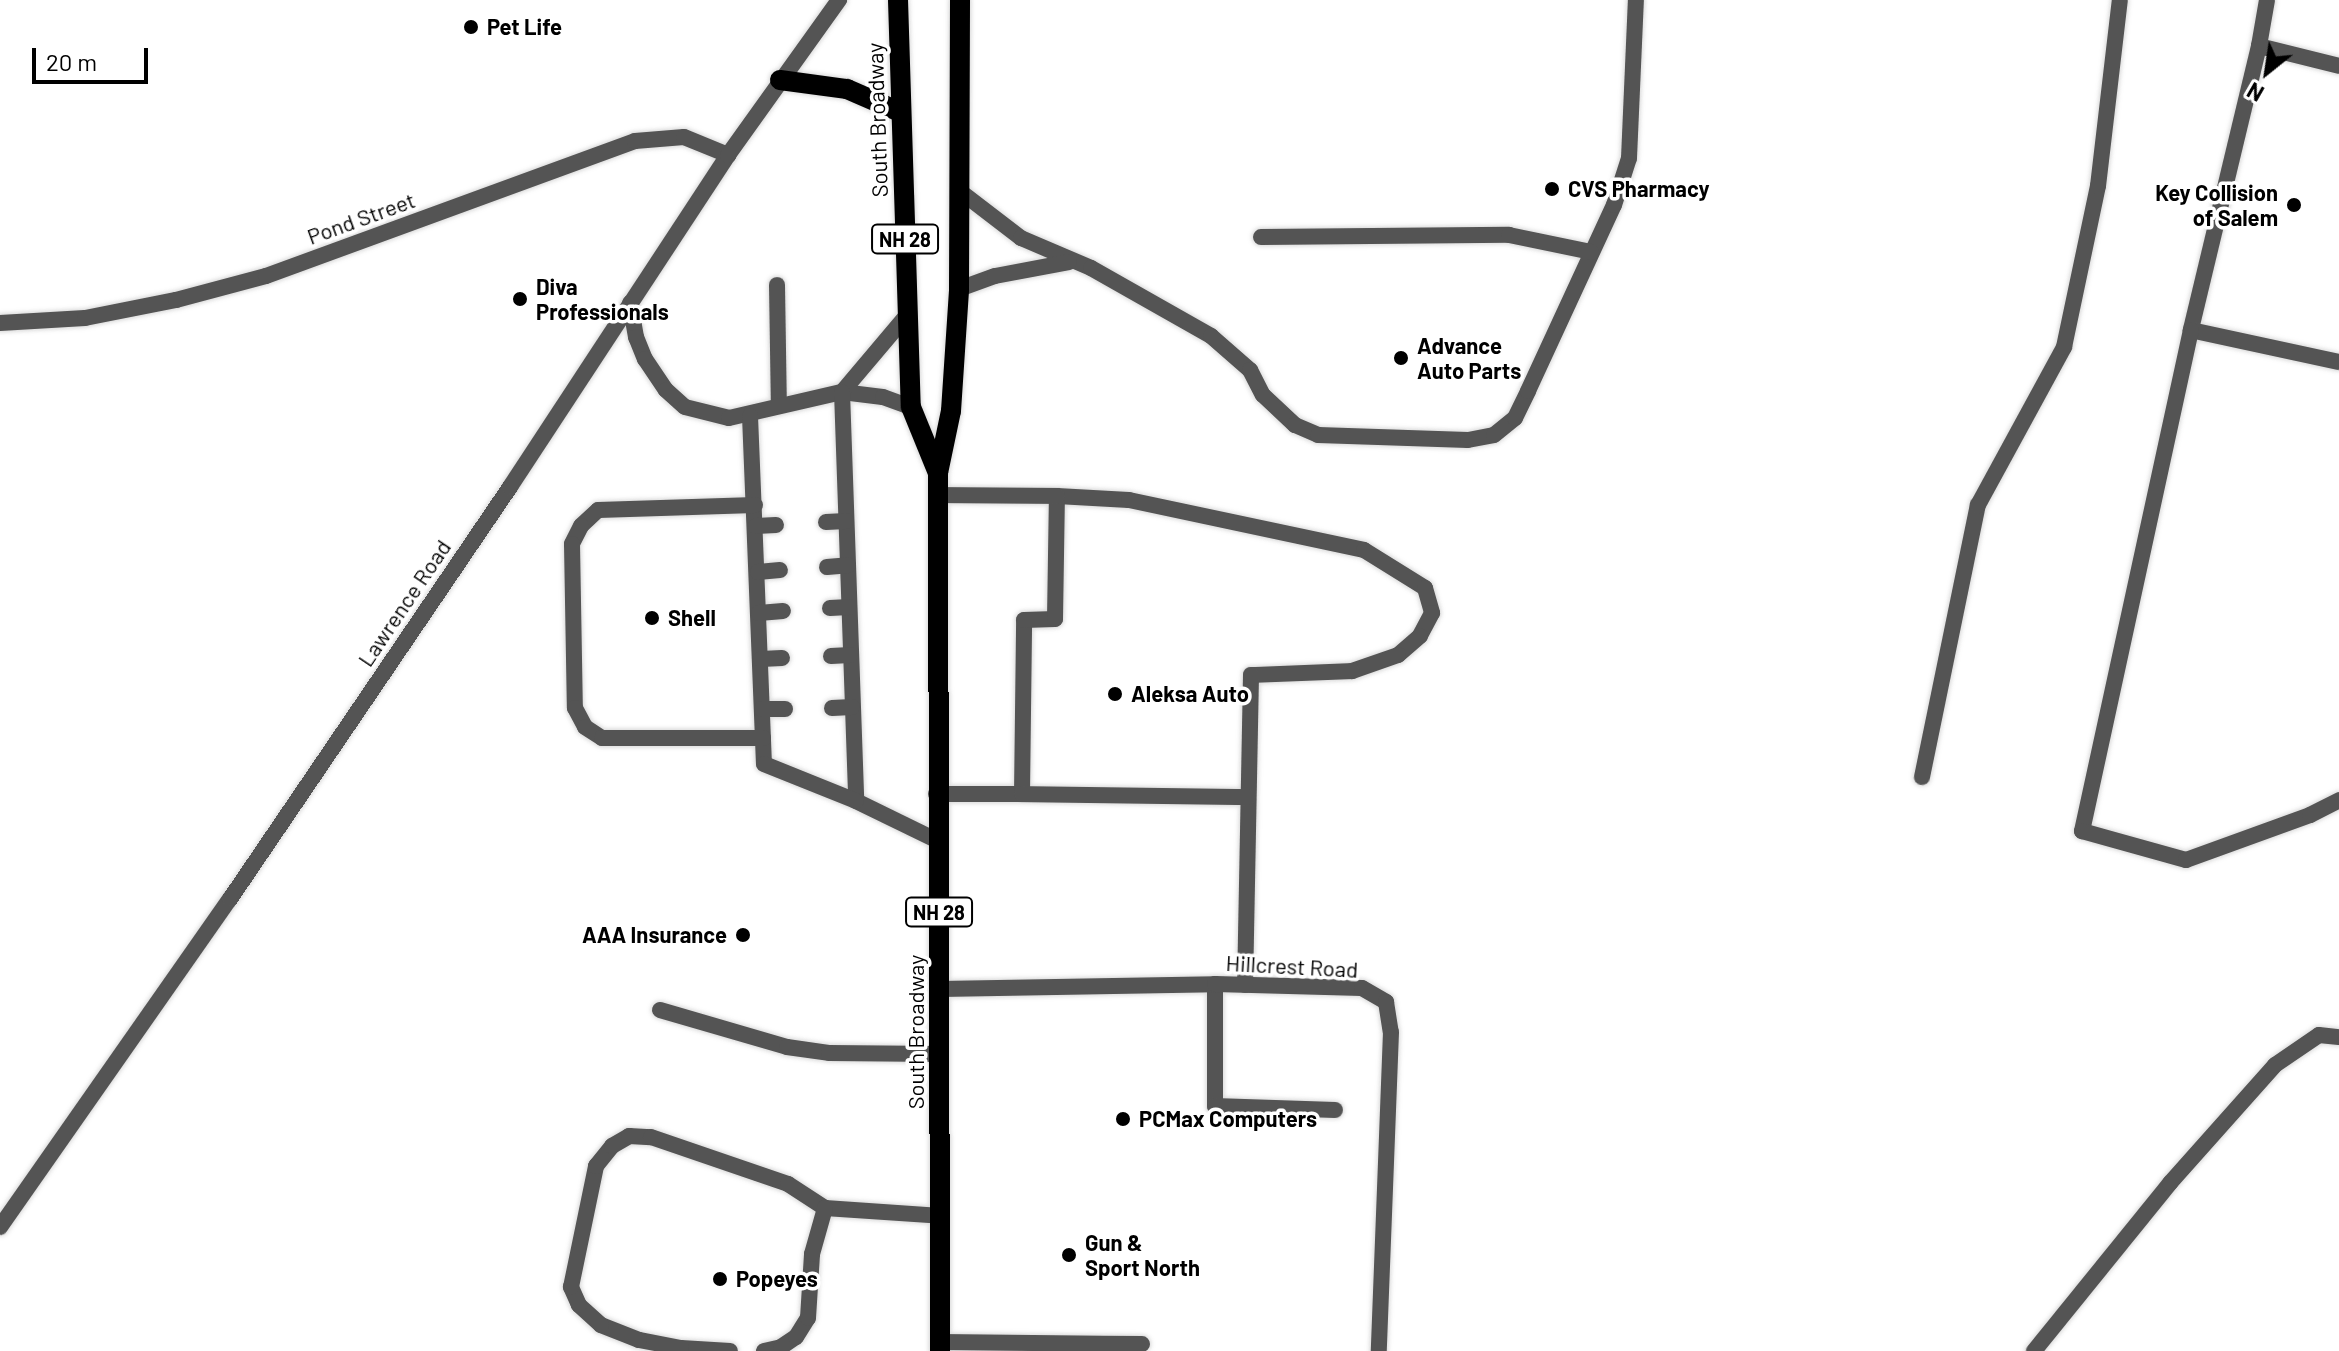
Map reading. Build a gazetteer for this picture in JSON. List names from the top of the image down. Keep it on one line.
{"streets":{"main road":["South Broadway","NH 28"],"street":["Pond Street","Lawrence Road","Hillcrest Road"]},"crossings":[["South Broadway","Hillcrest Road"],["Pond Street","Lawrence Road"]],"places":["Pet Life","CVS Pharmacy","Key Collision of Salem","Diva Professionals","Advance Auto Parts","Shell","Aleksa Auto","AAA Insurance","PCMax Computers","Gun & Sport North","Popeyes"],"scale_bar":"20 m","north":"bottom left"}
